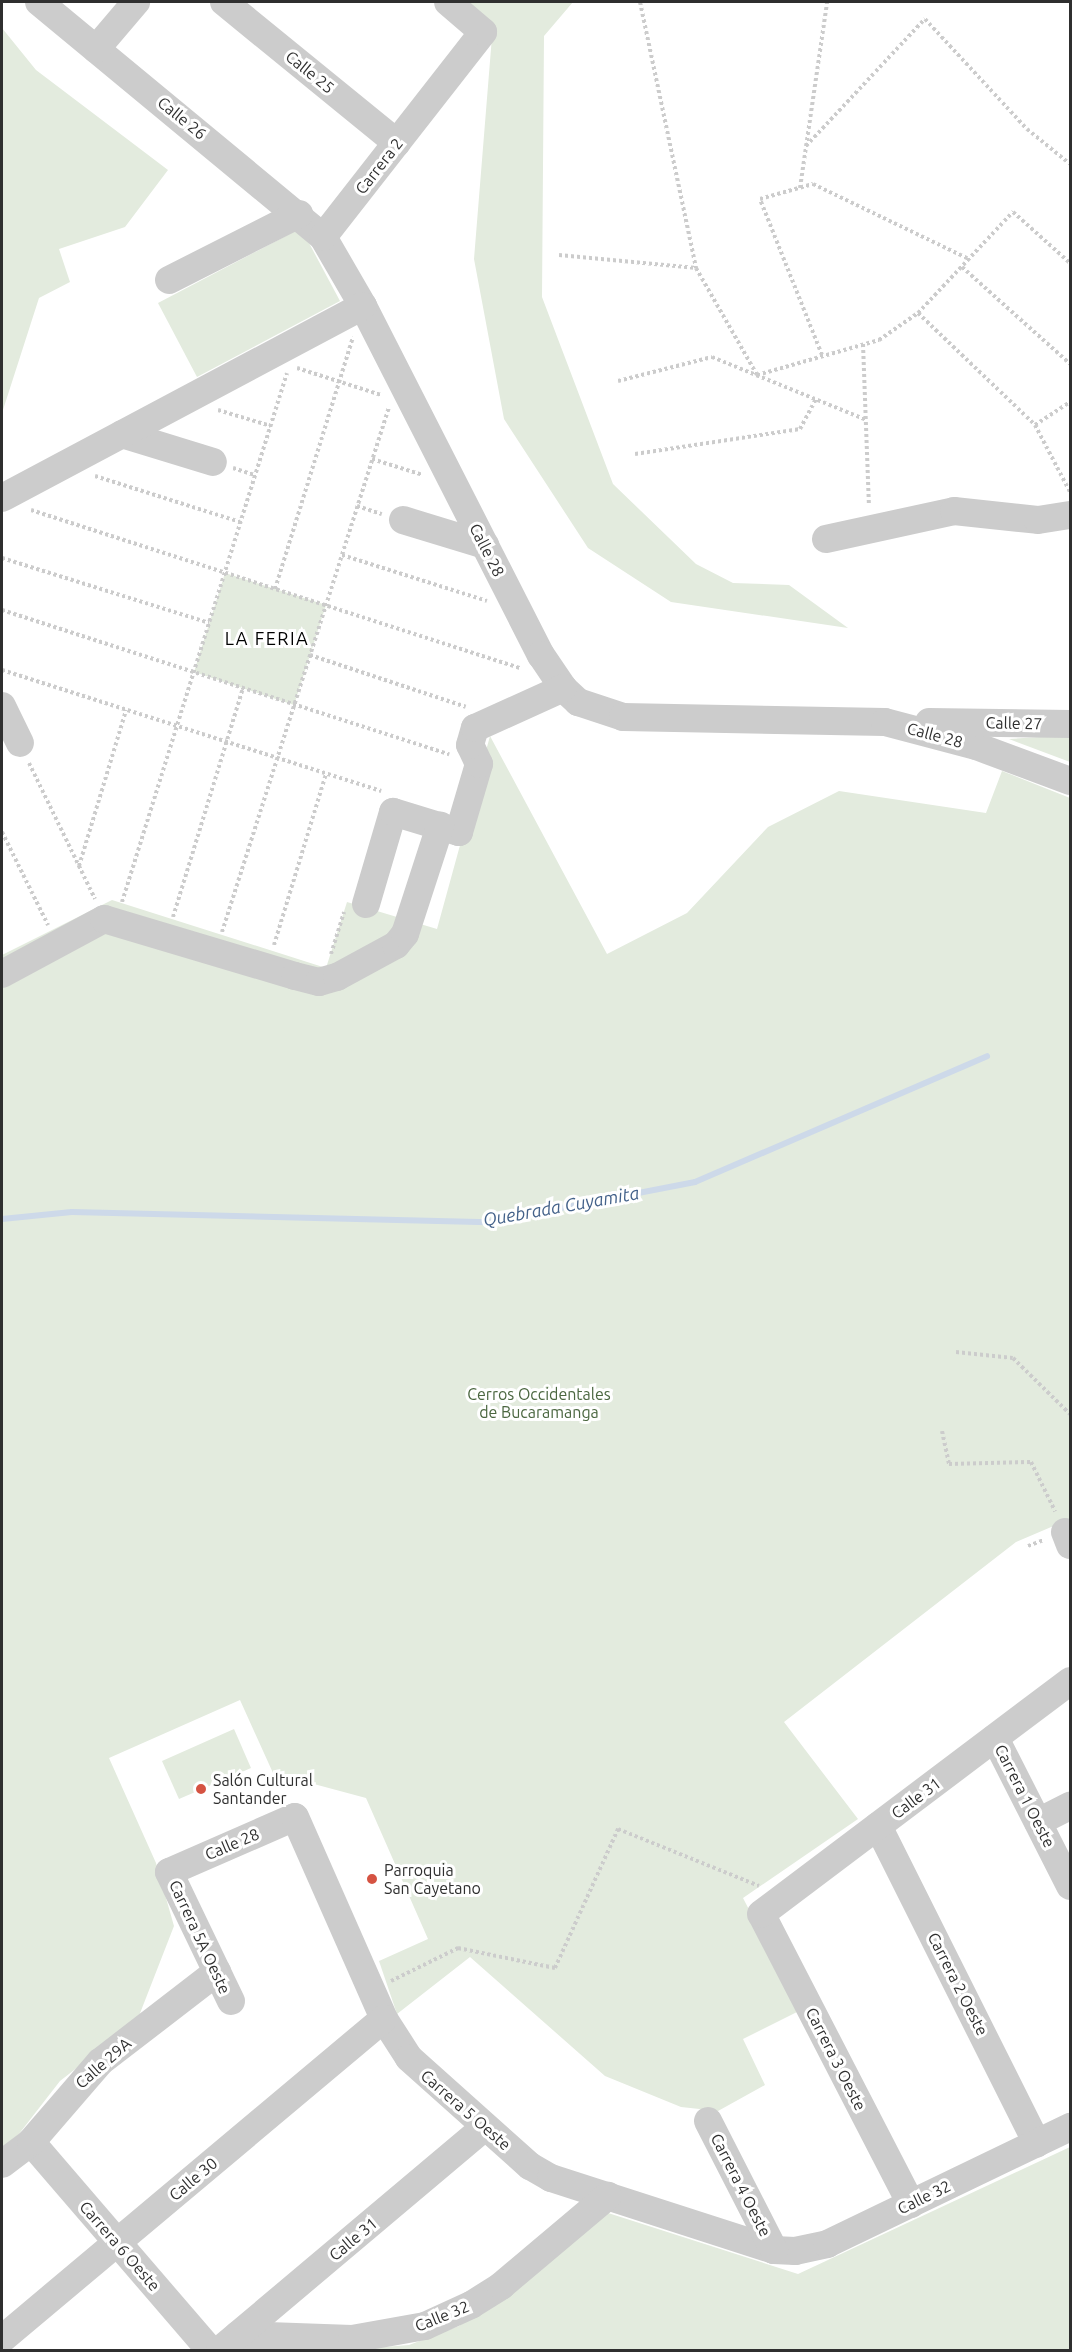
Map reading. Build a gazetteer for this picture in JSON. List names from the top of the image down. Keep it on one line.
{"streets":{"street":["Calle 25","Calle 26","Carrera 2","Calle 28","Calle 27","Carrera 1 Oeste","Calle 31","Carrera 5A Oeste","Carrera 2 Oeste","Carrera 3 Oeste","Calle 29A","Carrera 5 Oeste","Calle 30","Carrera 4 Oeste","Calle 32","Carrera 6 Oeste"]},"crossings":[["Calle 25","Carrera 2"],["Calle 26","Carrera 2"],["Calle 28","Calle 27"],["Calle 28","Carrera 5A Oeste"],["Calle 28","Carrera 5 Oeste"],["Carrera 1 Oeste","Calle 31"],["Calle 31","Carrera 2 Oeste"],["Calle 31","Carrera 3 Oeste"],["Calle 31","Carrera 5 Oeste"],["Calle 31","Calle 32"],["Carrera 5A Oeste","Calle 29A"],["Carrera 2 Oeste","Calle 32"],["Carrera 3 Oeste","Calle 32"],["Calle 29A","Carrera 6 Oeste"],["Carrera 5 Oeste","Calle 30"],["Carrera 5 Oeste","Carrera 4 Oeste"],["Carrera 5 Oeste","Calle 32"],["Calle 30","Carrera 6 Oeste"],["Carrera 4 Oeste","Calle 32"]],"districts":["LA FERIA"],"water":["Quebrada Cuyamita"],"parks":["Cerros Occidentales de Bucaramanga"],"places":["Salón Cultural Santander","Parroquia San Cayetano"]}
